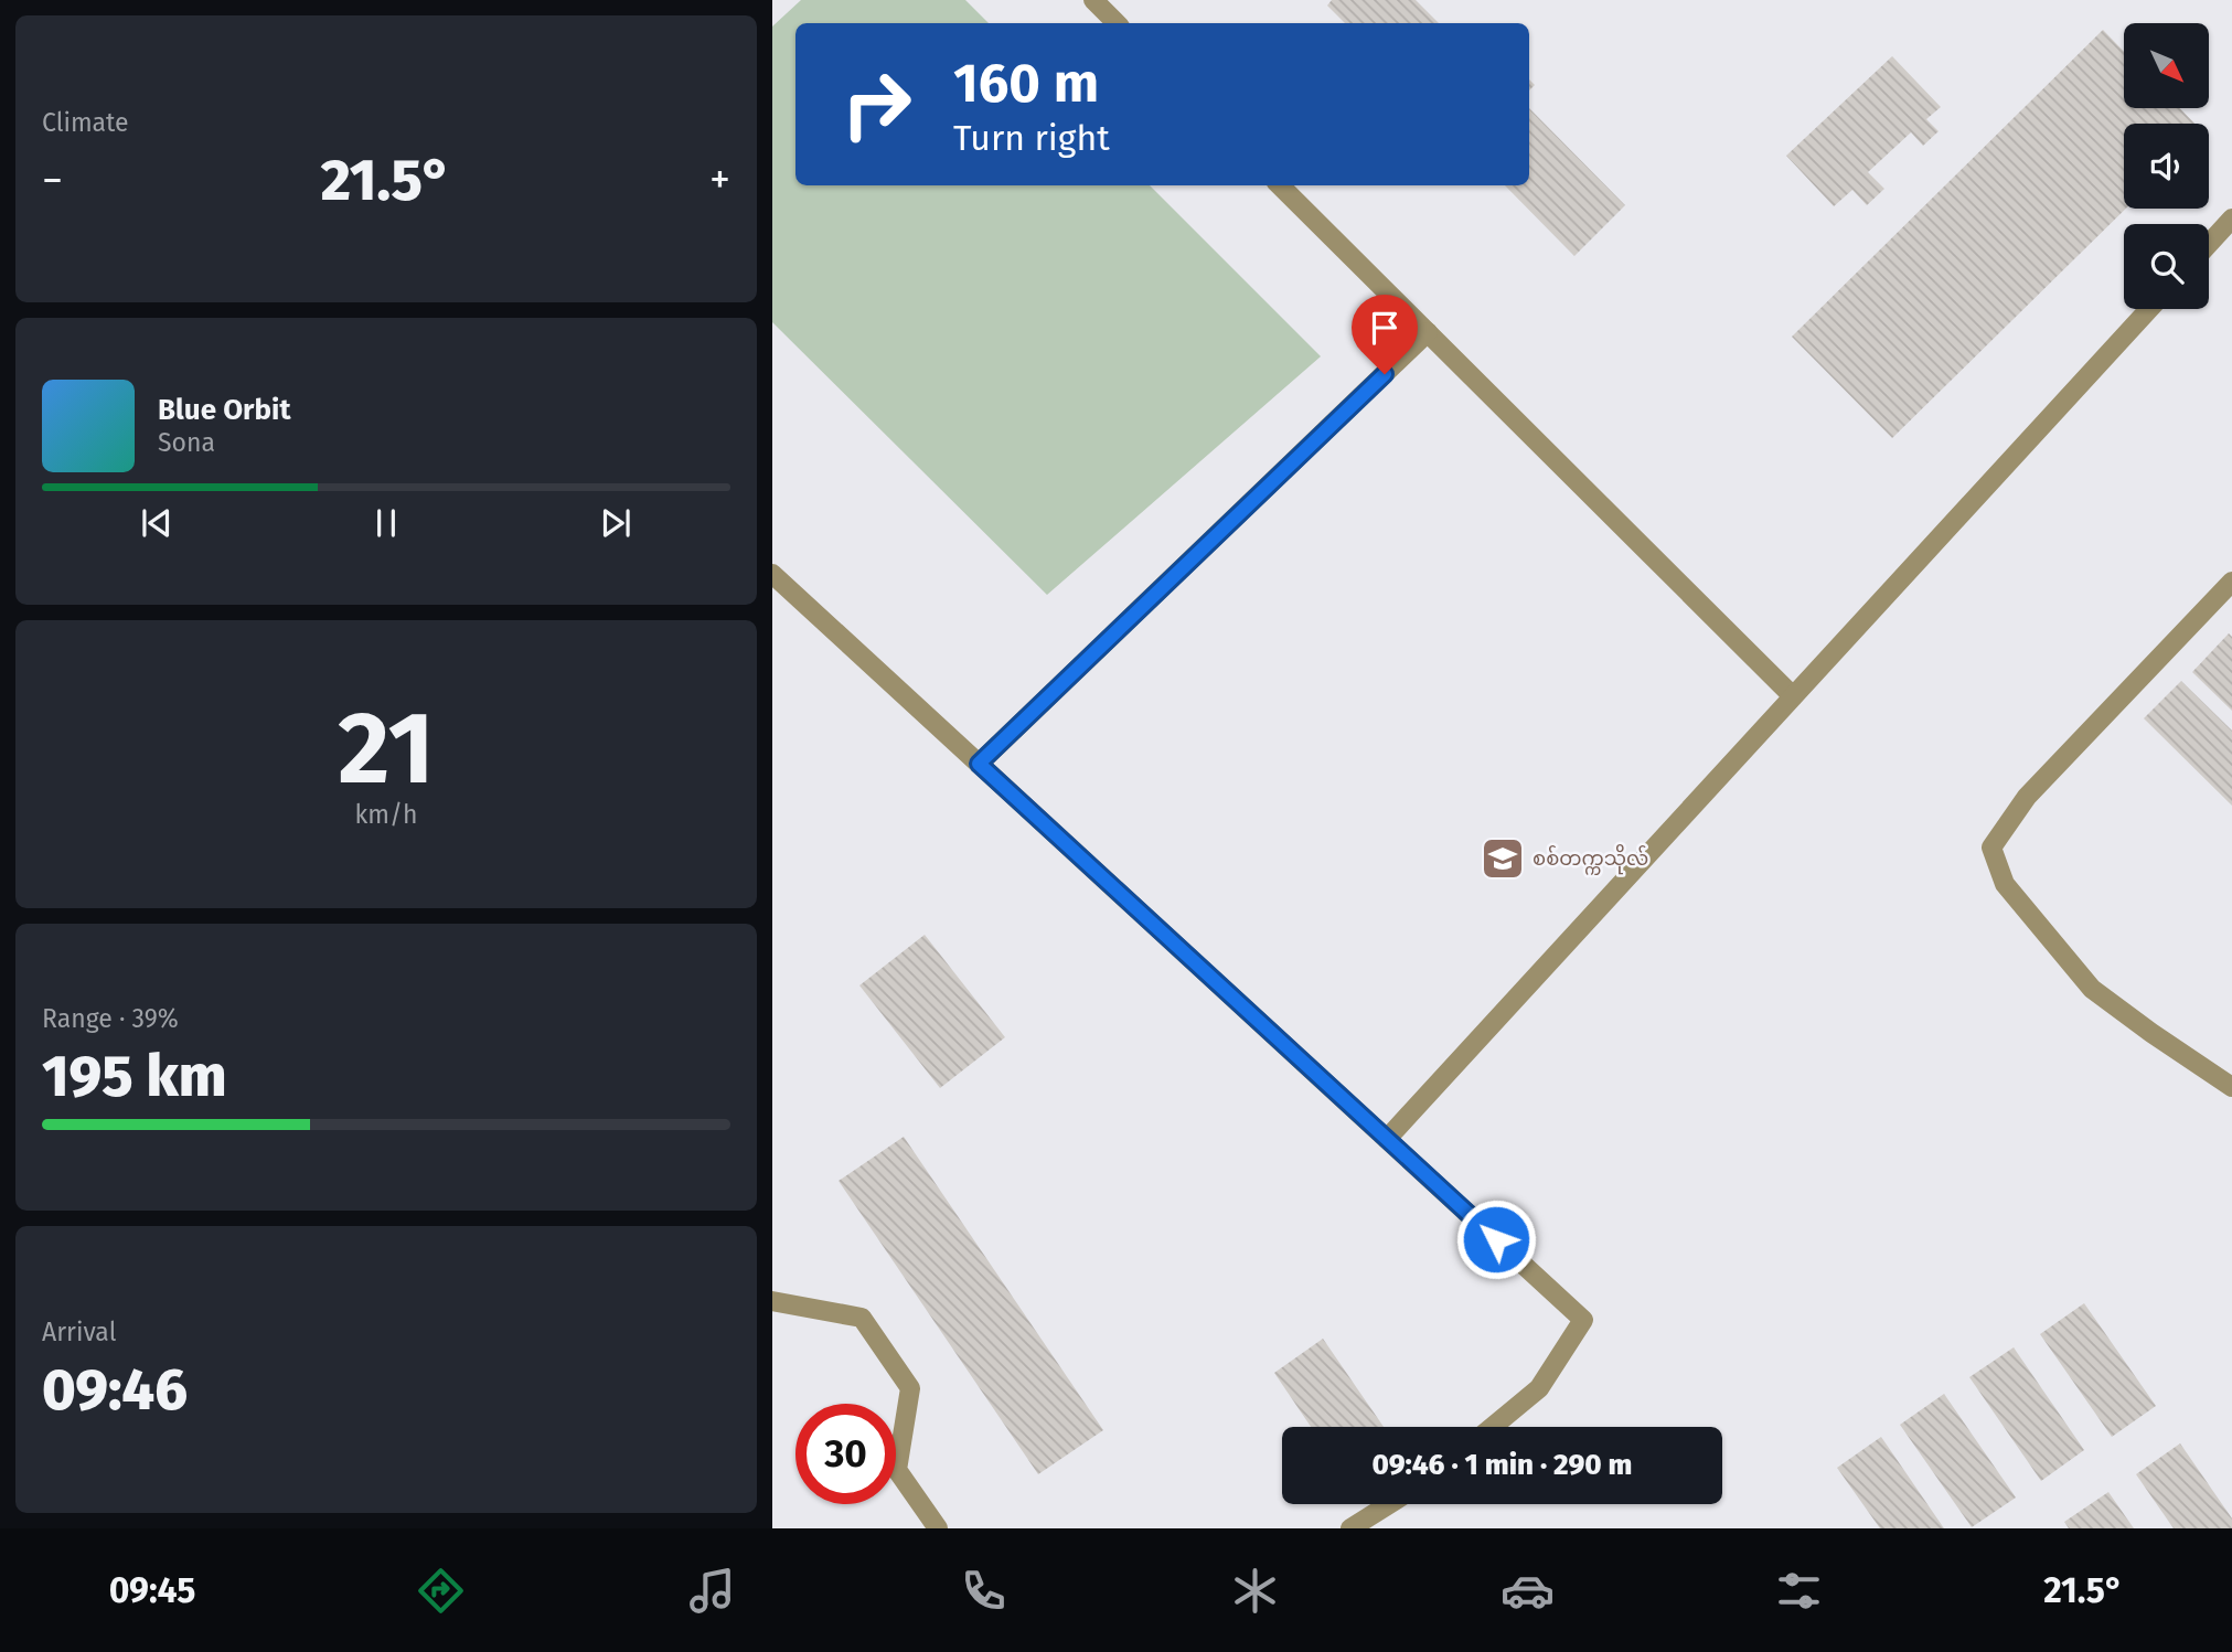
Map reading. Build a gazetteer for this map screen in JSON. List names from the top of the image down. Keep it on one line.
{"places":{"school or university":["စစ်‌တက္ကသိုလ်"]},"north":"bottom right","page":{"tile":["Climate",["21","km/h"],["Range · 39%","195 km"],["Arrival","09:46"]],"turn":["160 m","Turn right"],"heat":["−","21.5°","+"],"song":["Blue Orbit","Sona"],"limit":"30","trip":"09:46 · 1 min · 290 m","tabs":["09:45","21.5°"]}}
